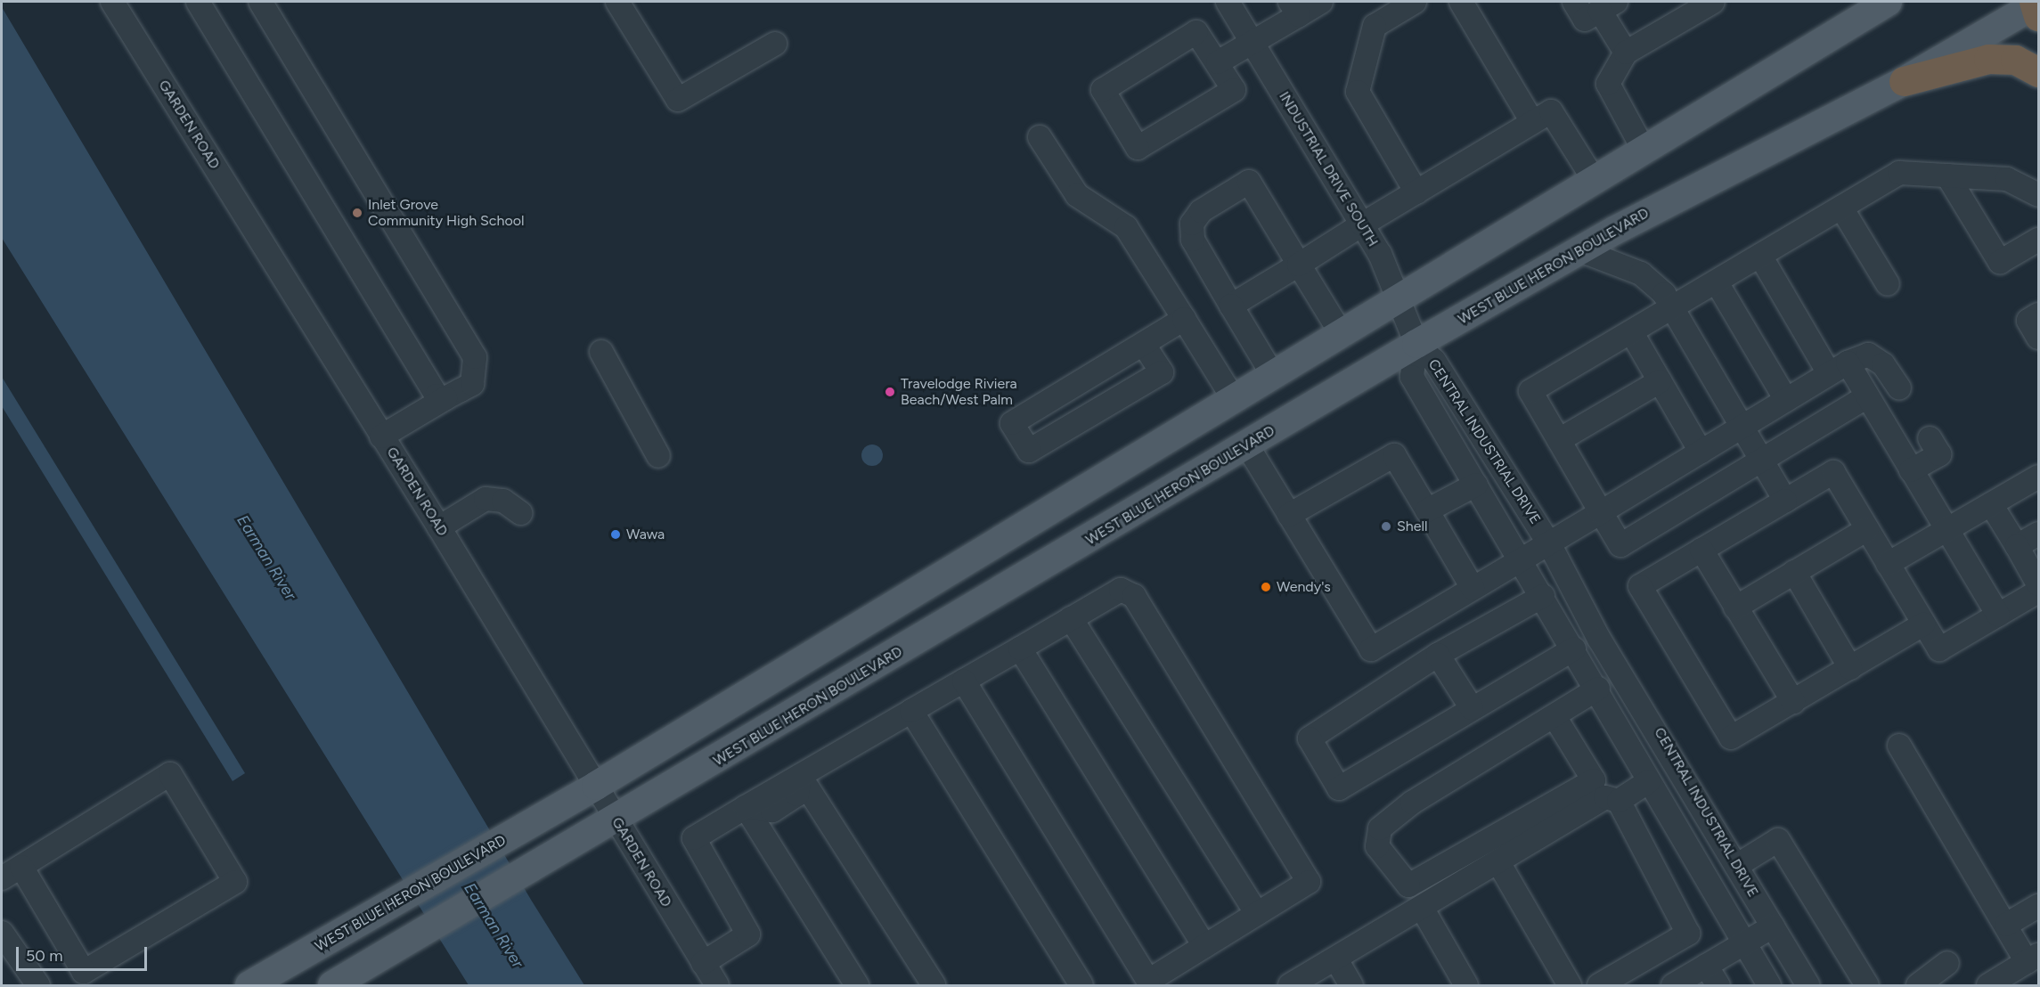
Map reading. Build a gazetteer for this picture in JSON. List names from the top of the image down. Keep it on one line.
{"streets":{"main road":["WEST BLUE HERON BOULEVARD"],"street":["GARDEN ROAD","INDUSTRIAL DRIVE SOUTH","CENTRAL INDUSTRIAL DRIVE"]},"crossings":[["GARDEN ROAD","WEST BLUE HERON BOULEVARD"],["INDUSTRIAL DRIVE SOUTH","WEST BLUE HERON BOULEVARD"],["INDUSTRIAL DRIVE SOUTH","CENTRAL INDUSTRIAL DRIVE"],["WEST BLUE HERON BOULEVARD","CENTRAL INDUSTRIAL DRIVE"]],"water":["Earman River"],"places":["Inlet Grove Community High School","Travelodge Riviera Beach/West Palm","Shell","Wawa","Wendy's"],"scale_bar":"50 m"}
